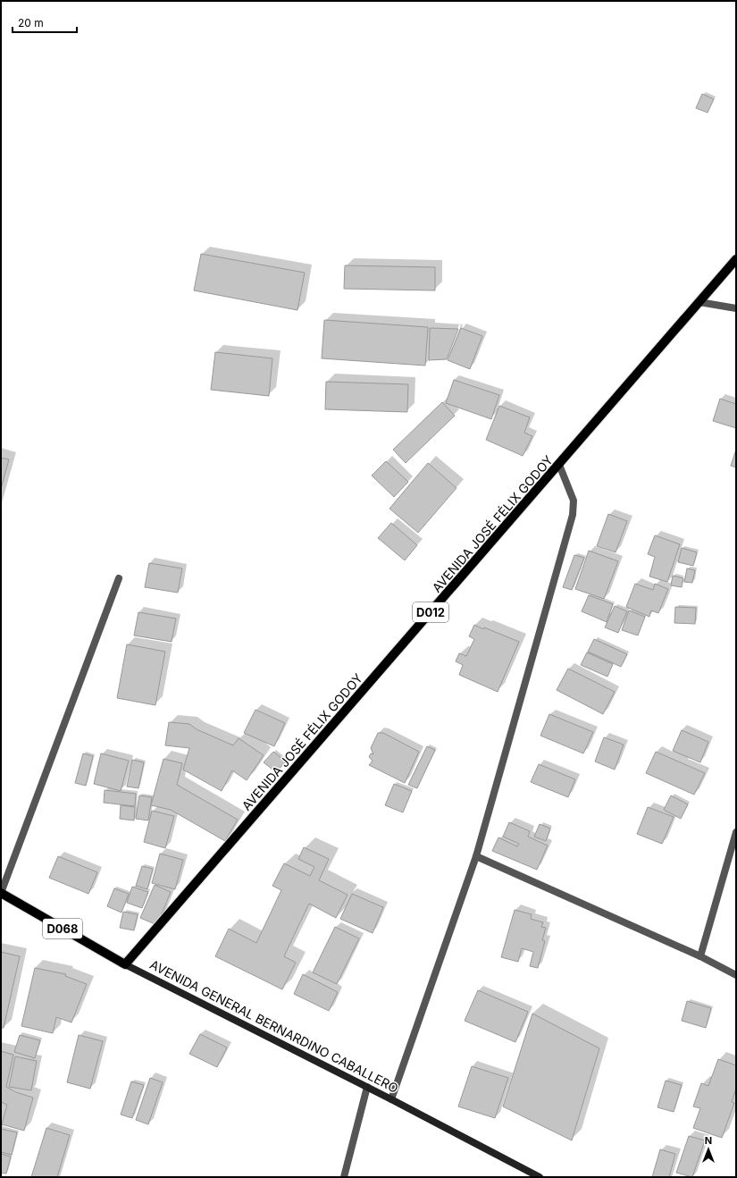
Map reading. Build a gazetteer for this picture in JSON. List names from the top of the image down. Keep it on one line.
{"streets":{"main road":["AVENIDA JOSÉ FÉLIX GODOY","D012","D068","AVENIDA GENERAL BERNARDINO CABALLERO"]},"crossings":[["AVENIDA JOSÉ FÉLIX GODOY","AVENIDA GENERAL BERNARDINO CABALLERO"]],"scale_bar":"20 m","north":"top"}
